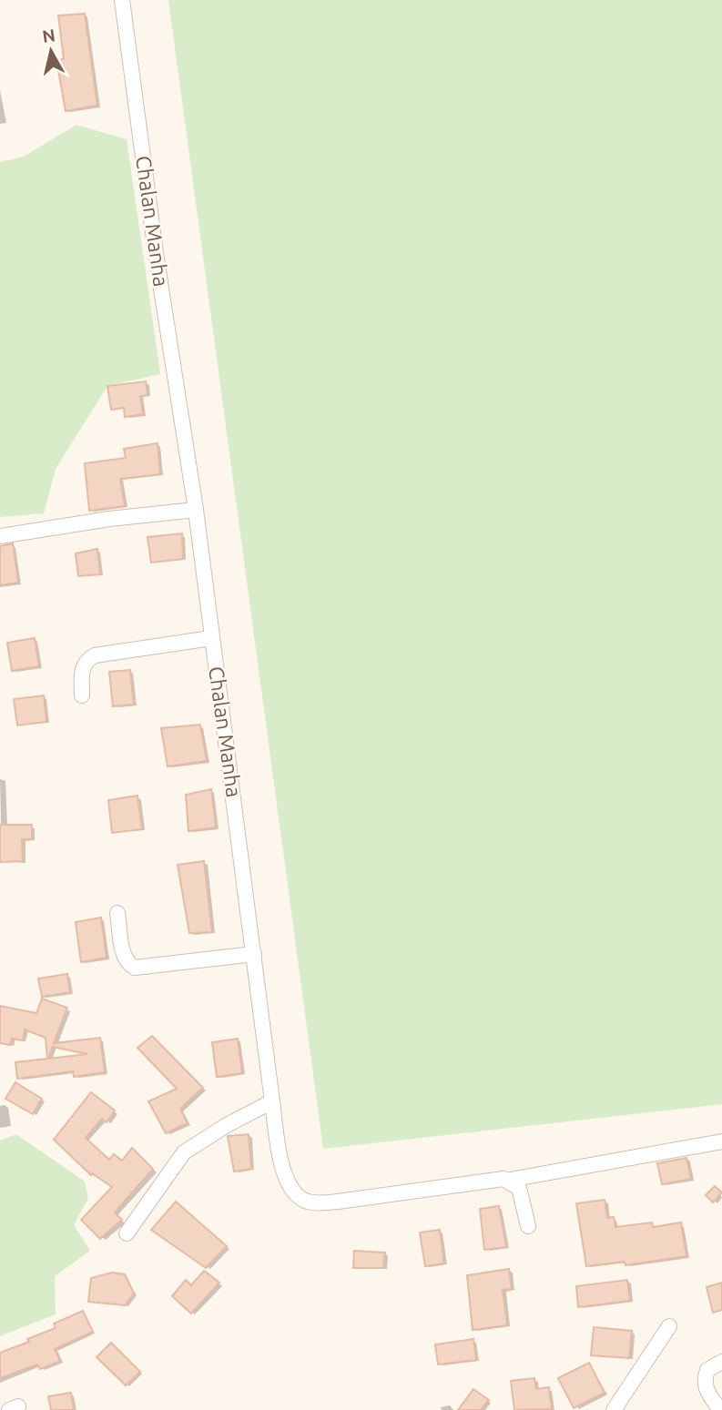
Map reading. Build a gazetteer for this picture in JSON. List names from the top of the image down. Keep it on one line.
{"streets":{"street":["Chalan Manha"]},"north":"top"}
